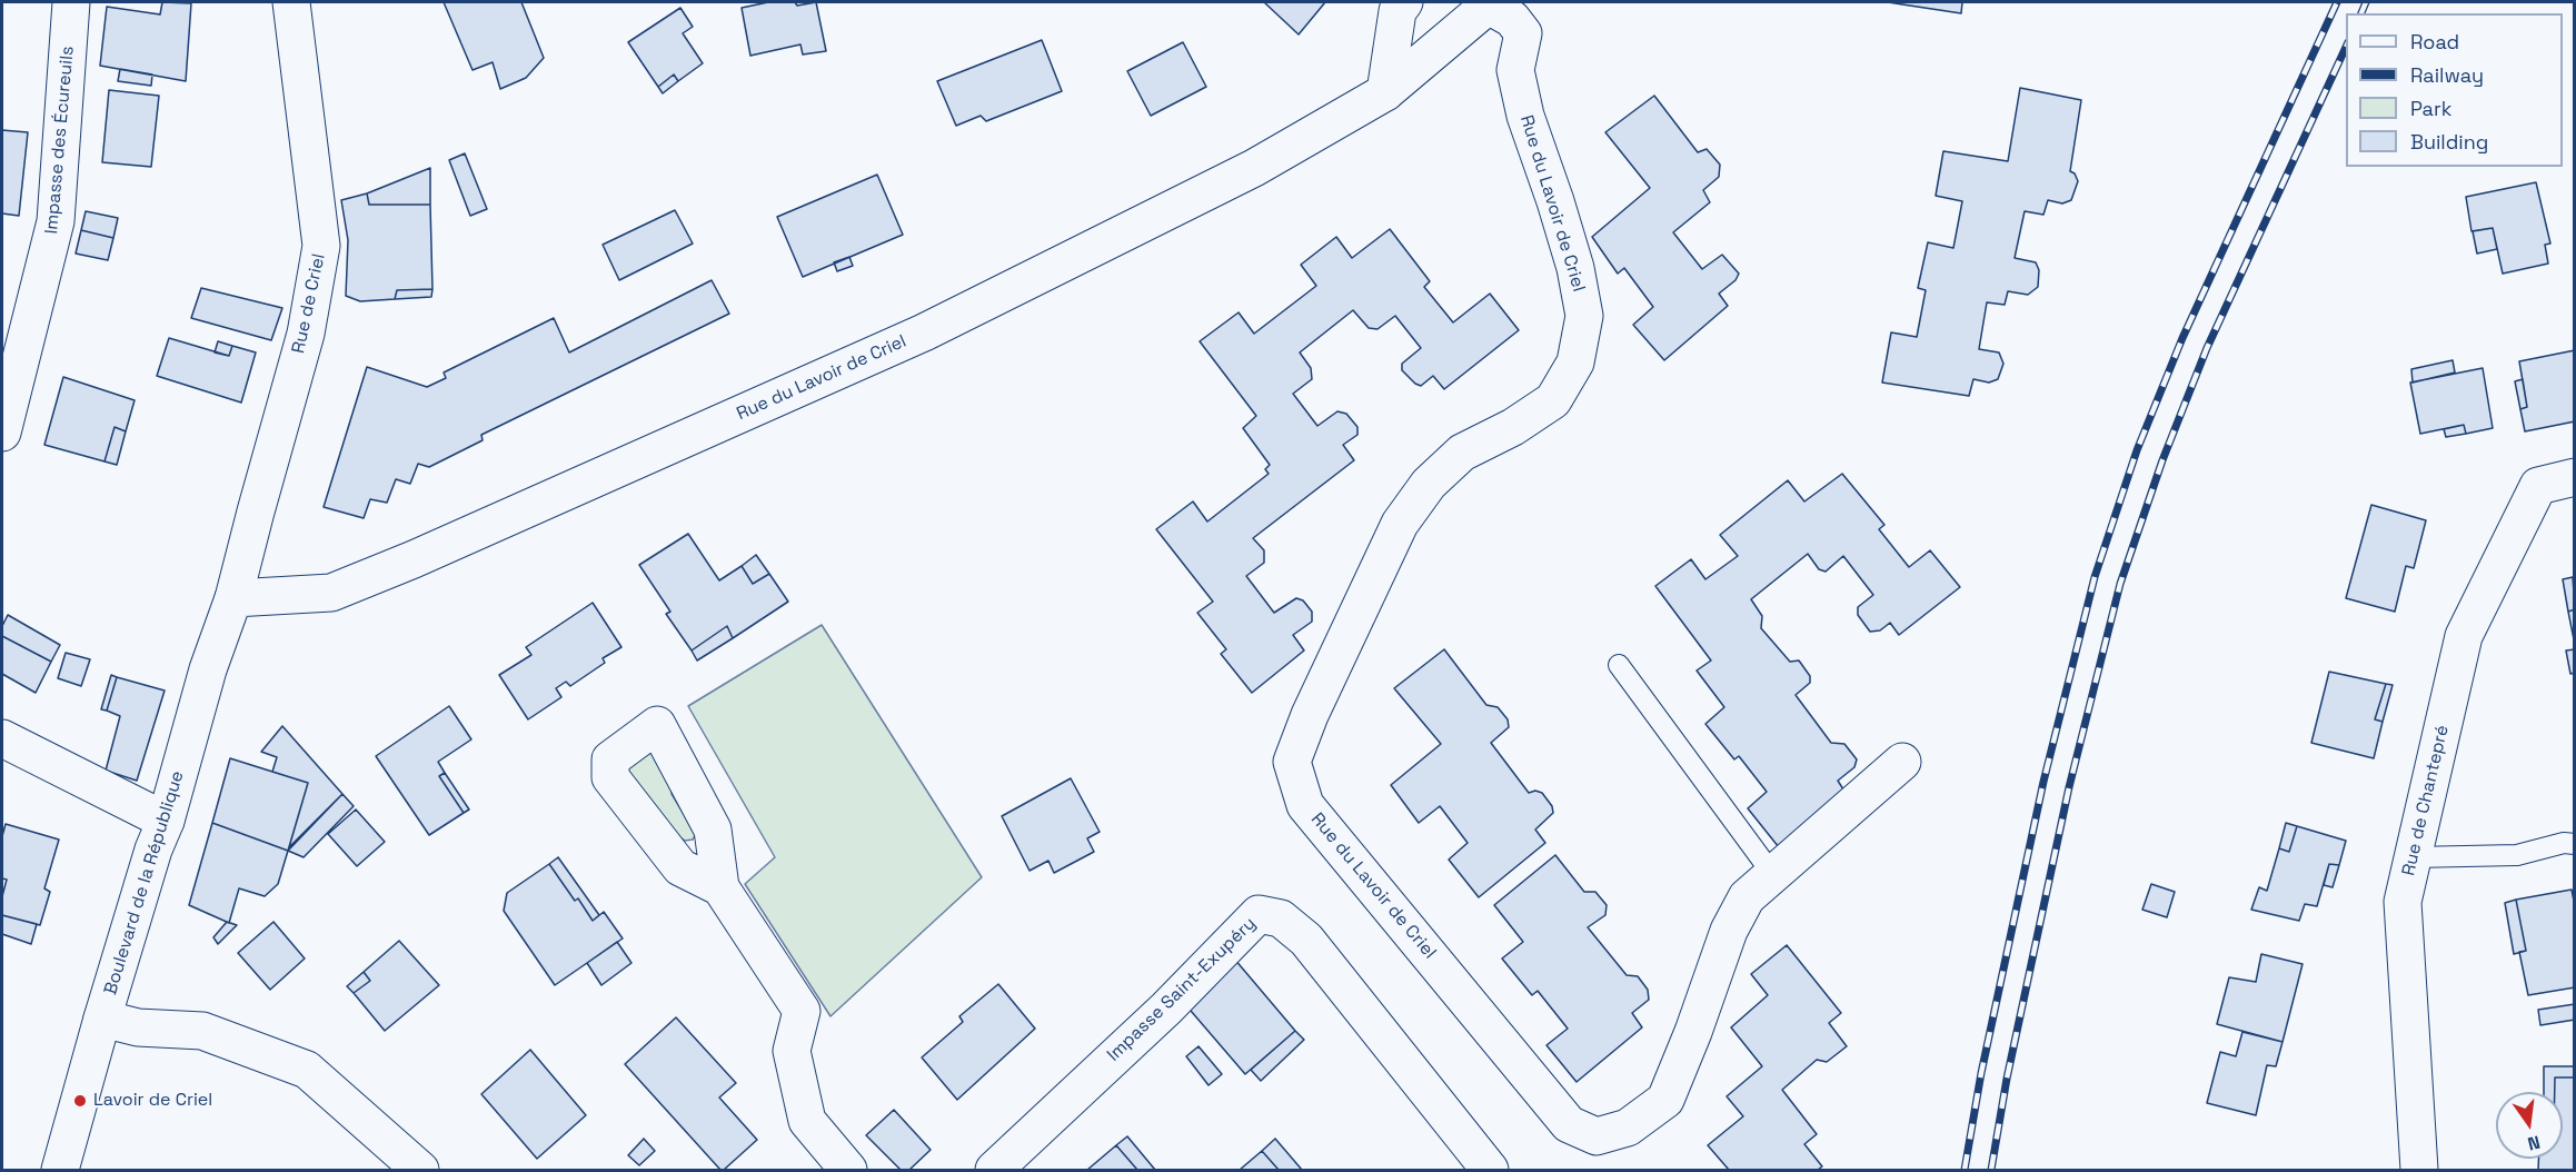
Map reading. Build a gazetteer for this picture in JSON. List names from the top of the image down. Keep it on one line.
{"streets":{"street":["Impasse des Écureuils","Rue du Lavoir de Criel","Rue de Criel","Rue de Chantepré","Boulevard de la République","Impasse Saint-Exupéry"]},"crossings":[["Rue du Lavoir de Criel","Rue de Criel"],["Rue du Lavoir de Criel","Boulevard de la République"],["Rue de Criel","Boulevard de la République"]],"places":["Lavoir de Criel"],"legend":["Road","Railway","Park","Building"],"north":"bottom"}
